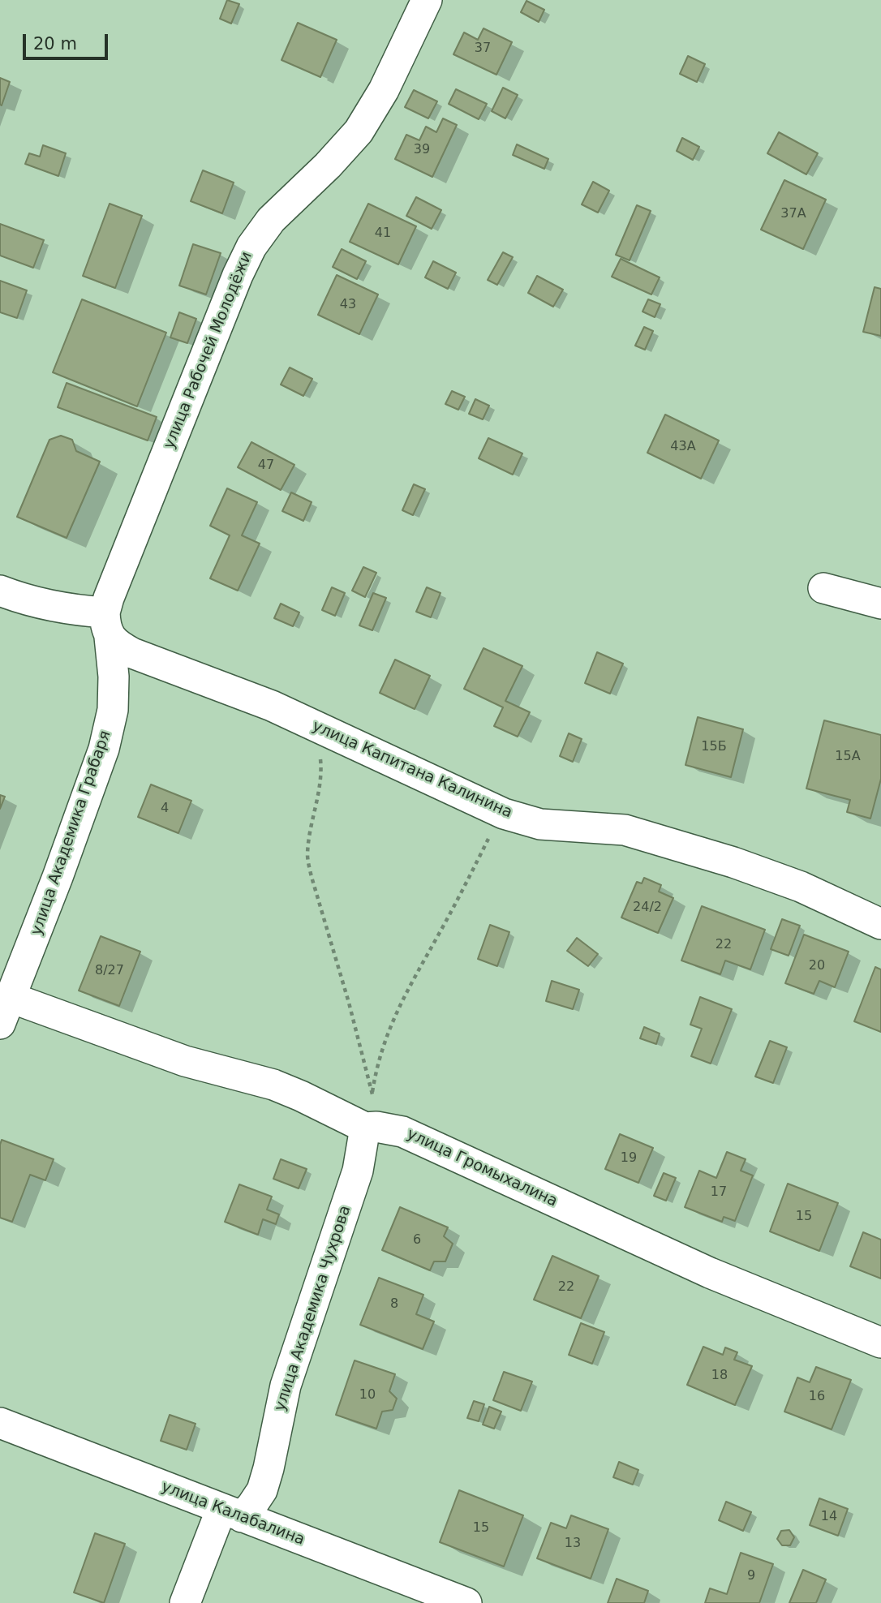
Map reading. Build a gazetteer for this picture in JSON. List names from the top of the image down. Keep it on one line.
{"streets":{"street":["улица Рабочей Молодёжи","улица Капитана Калинина","улица Академика Грабаря","улица Громыхалина","улица Академика Чухрова","улица Калабалина"]},"crossings":[["улица Рабочей Молодёжи","улица Капитана Калинина"],["улица Рабочей Молодёжи","улица Академика Грабаря"],["улица Капитана Калинина","улица Академика Грабаря"],["улица Академика Грабаря","улица Громыхалина"],["улица Громыхалина","улица Академика Чухрова"],["улица Академика Чухрова","улица Калабалина"]],"house_numbers":["37","39","37А","41","43","43А","47","15Б","15А","4","24/2","22","20","8/27","19","17","15","6","22","8","18","10","16","14","15","13","9"],"scale_bar":"20 m"}
